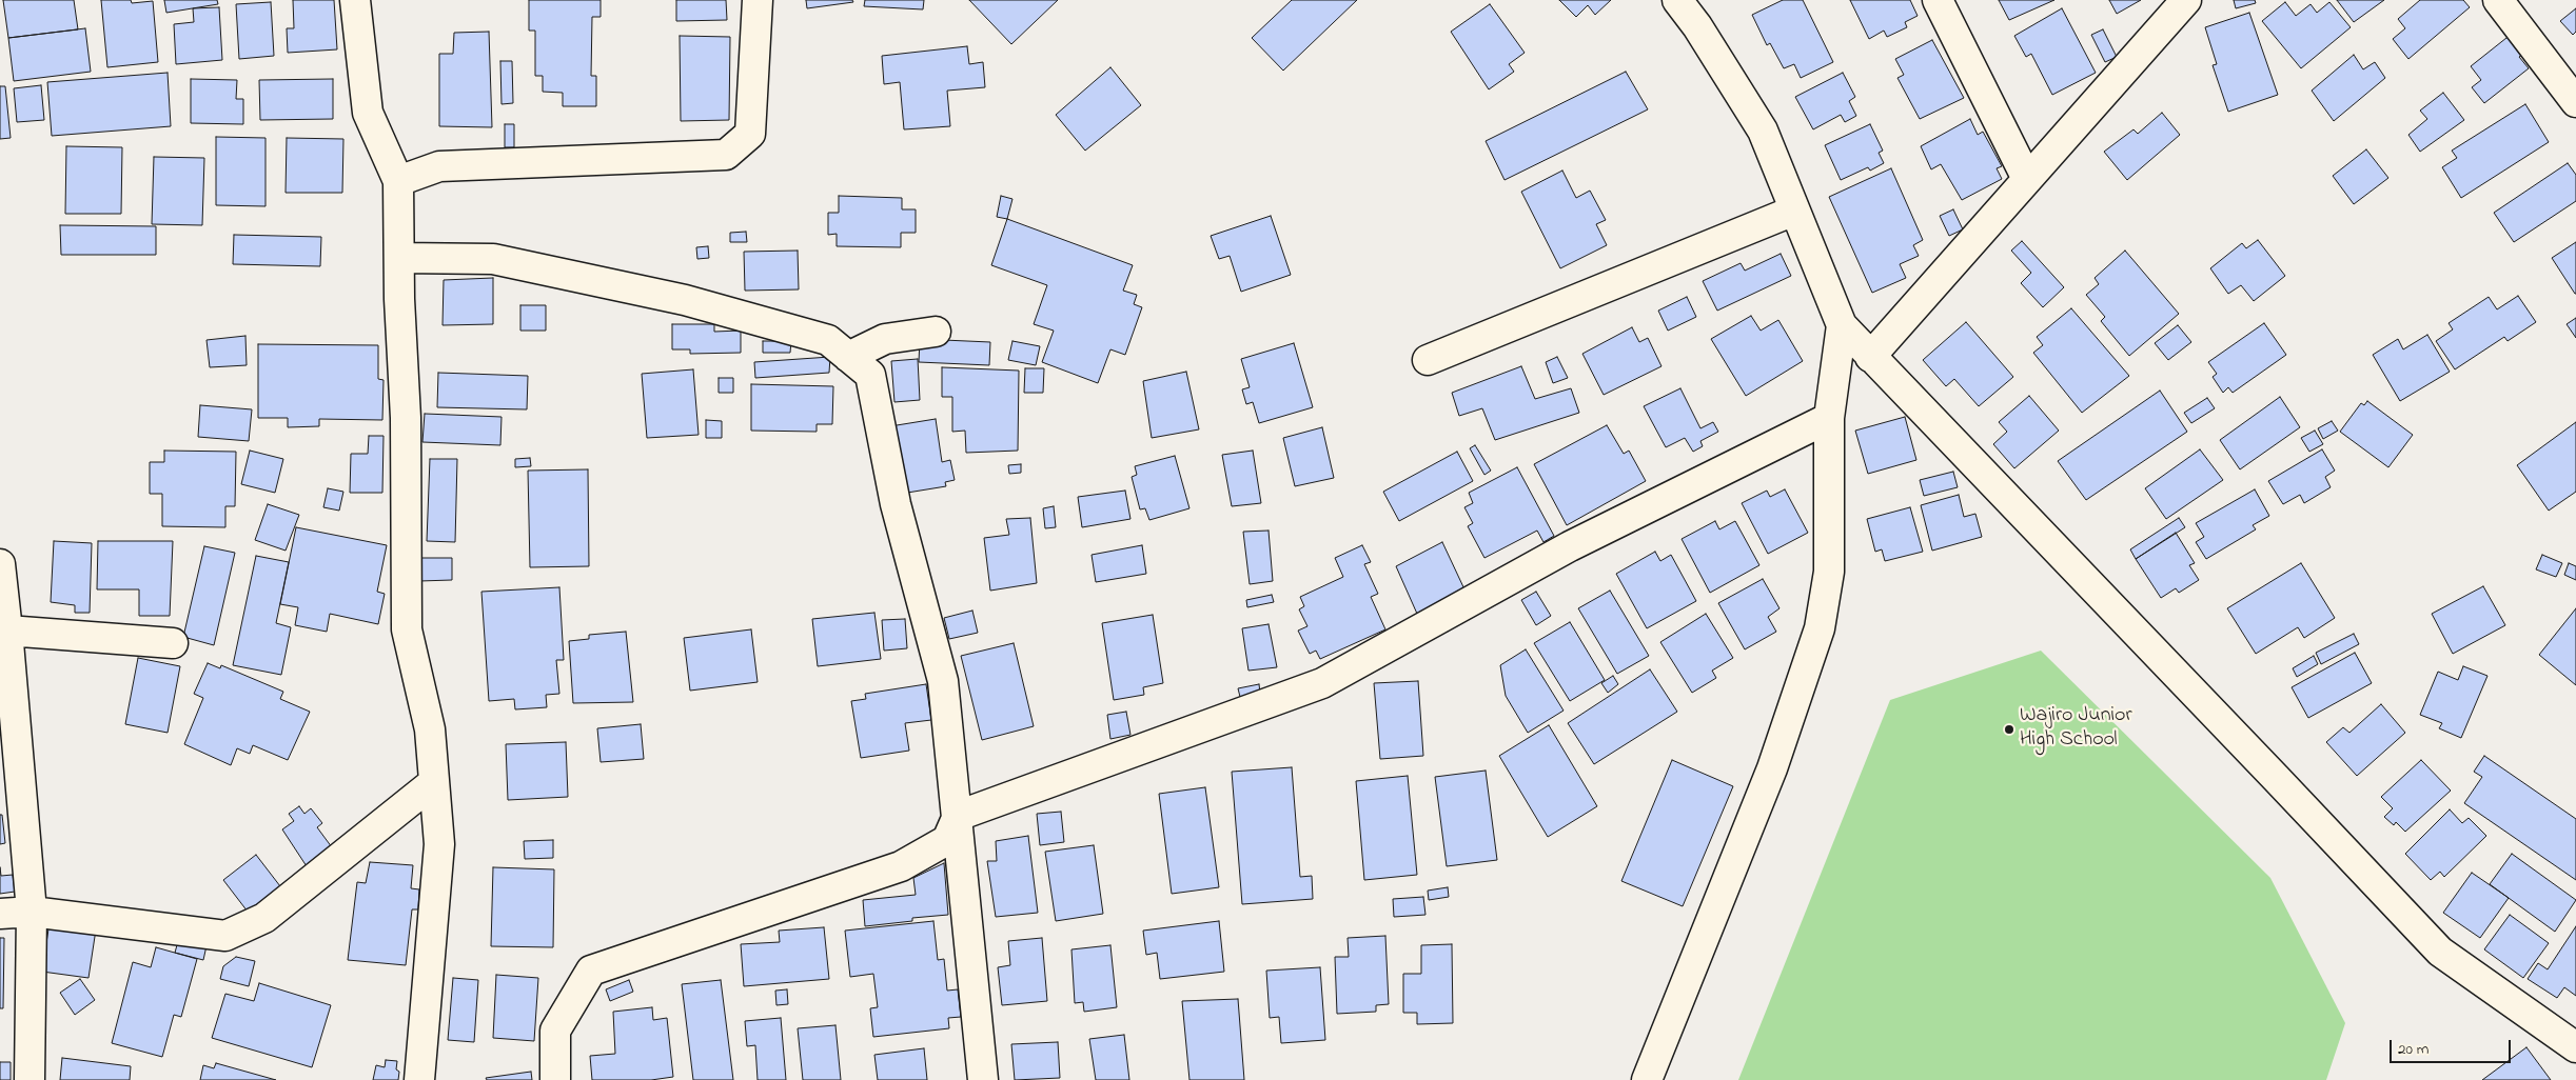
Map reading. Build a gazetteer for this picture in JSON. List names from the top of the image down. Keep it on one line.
{"places":["Wajiro Junior High School"],"scale_bar":"20 m"}
